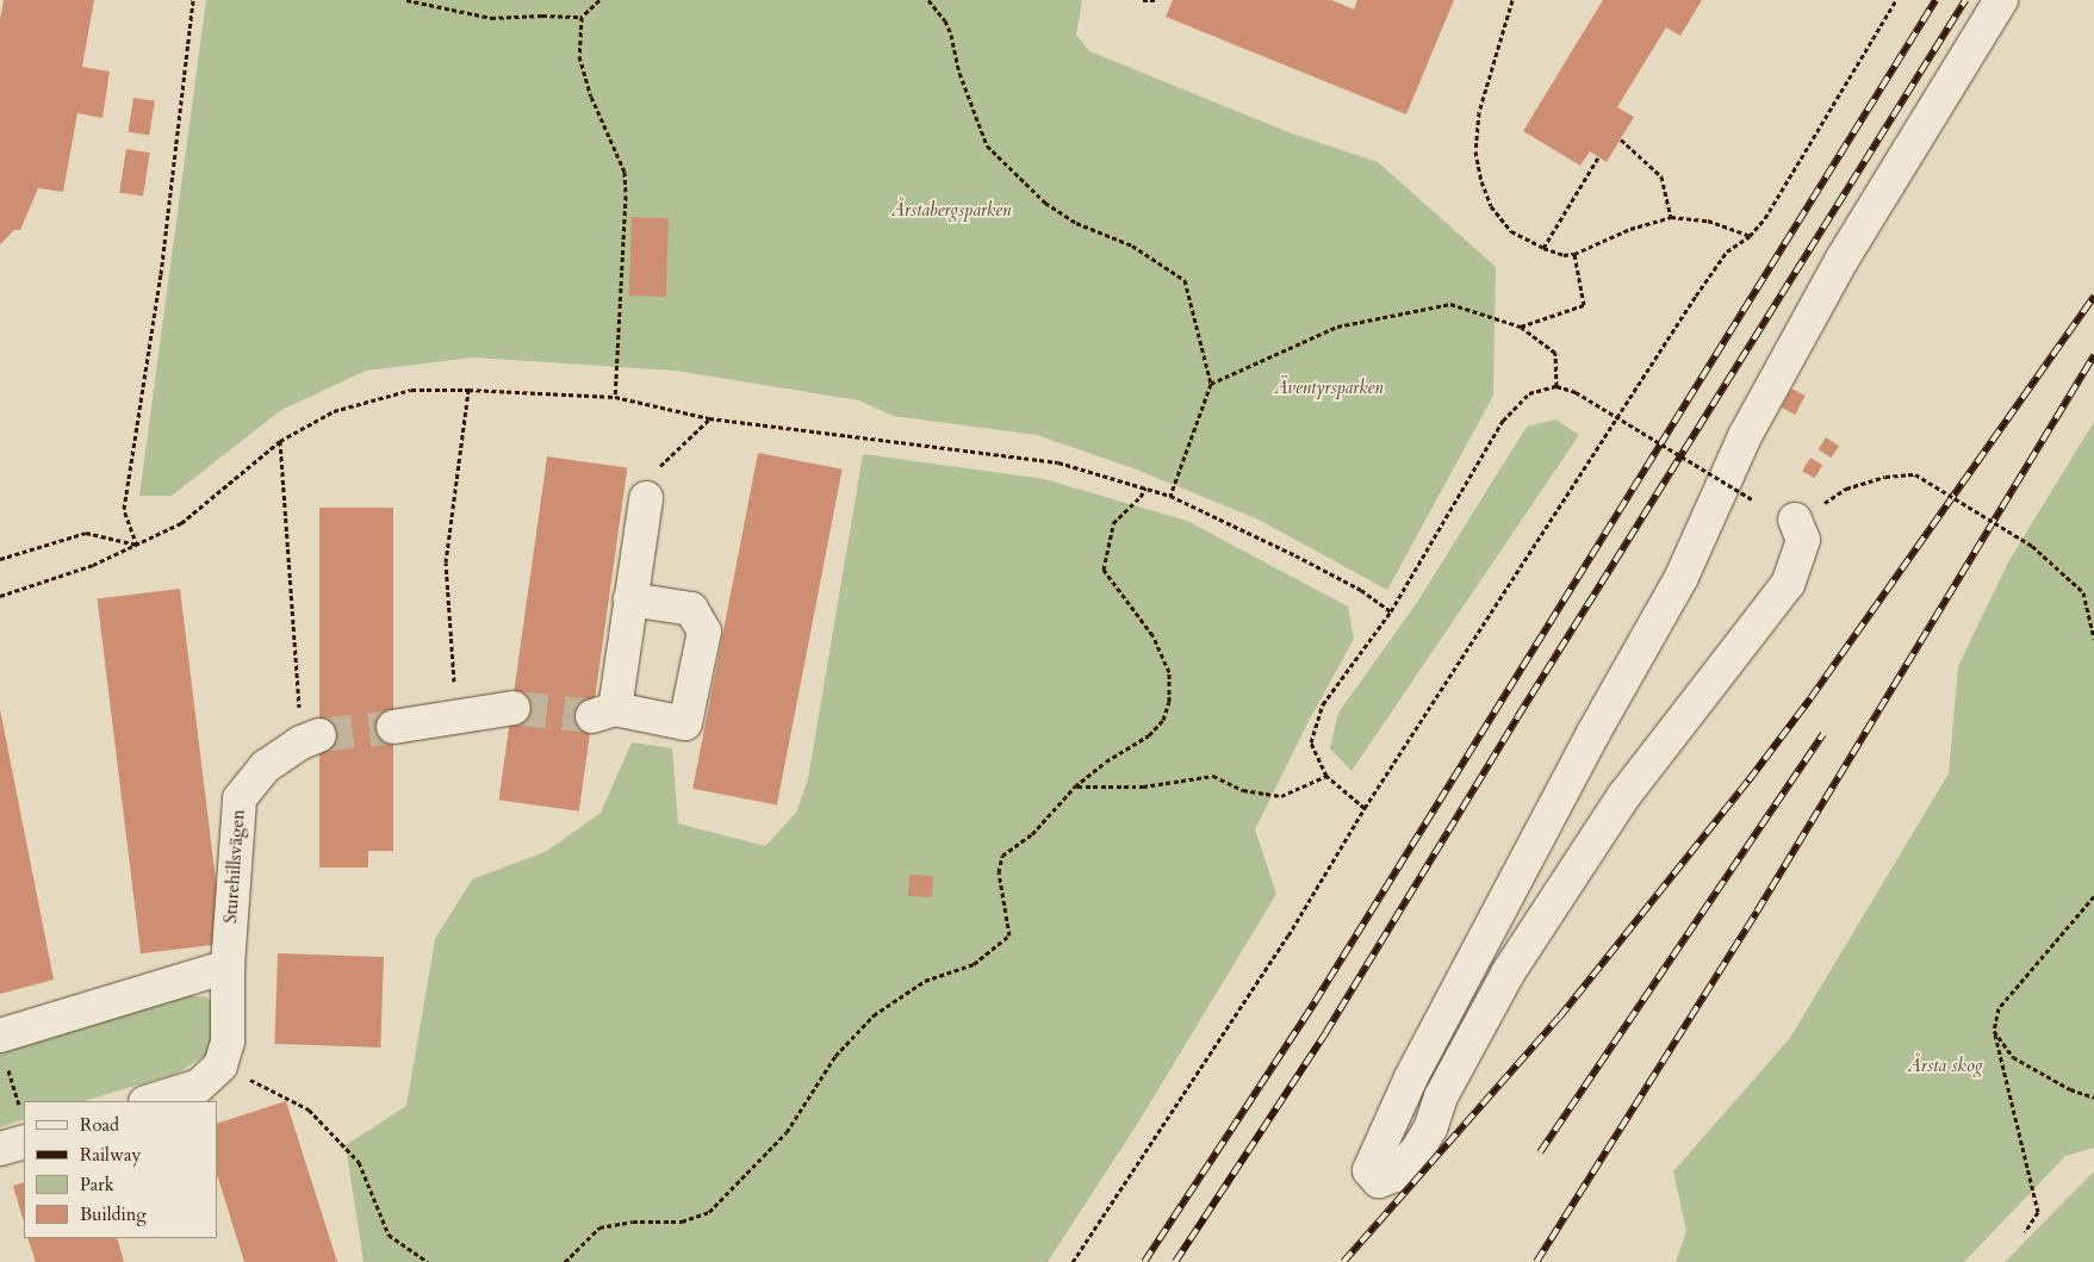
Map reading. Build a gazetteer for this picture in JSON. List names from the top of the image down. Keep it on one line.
{"streets":{"street":["Sturehillsvägen"]},"parks":["Årstabergsparken","Äventyrsparken","Årsta skog"],"legend":["Road","Railway","Park","Building"]}
